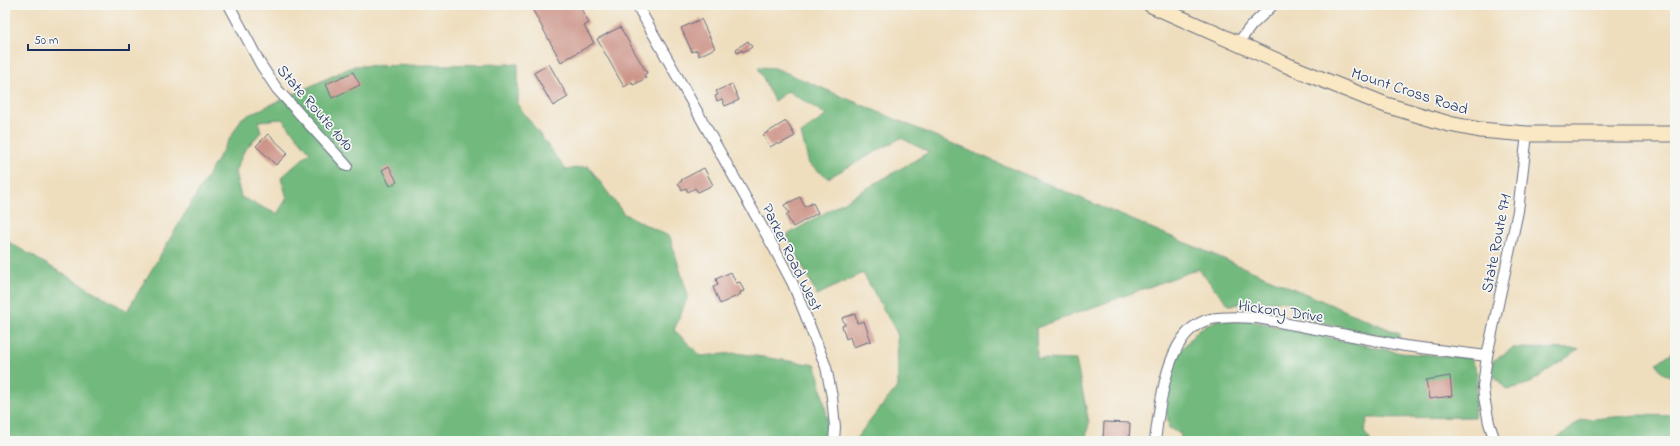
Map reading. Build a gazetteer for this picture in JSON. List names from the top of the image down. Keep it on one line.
{"streets":{"main road":["Mount Cross Road"],"street":["State Route 1010","State Route 971","Parker Road West","Hickory Drive"]},"crossings":[["Mount Cross Road","State Route 971"],["State Route 971","Hickory Drive"]],"scale_bar":"50 m"}
